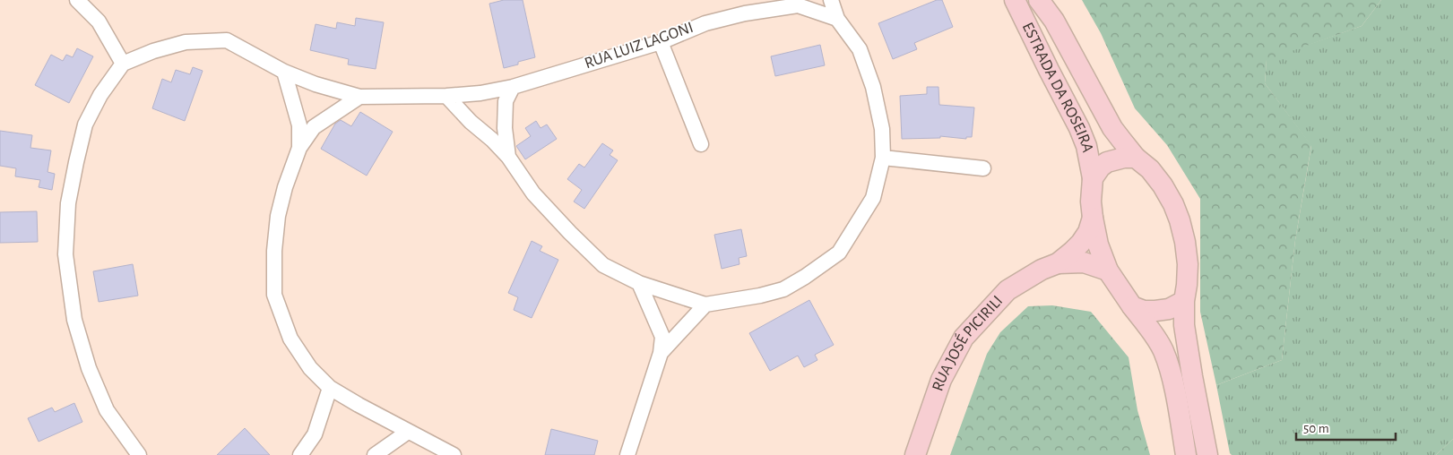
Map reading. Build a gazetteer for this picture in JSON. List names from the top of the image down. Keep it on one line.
{"streets":{"street":["RUA LUIZ LAGONI","ESTRADA DA ROSEIRA","RUA JOSÉ PICIRILI"]},"scale_bar":"50 m"}
